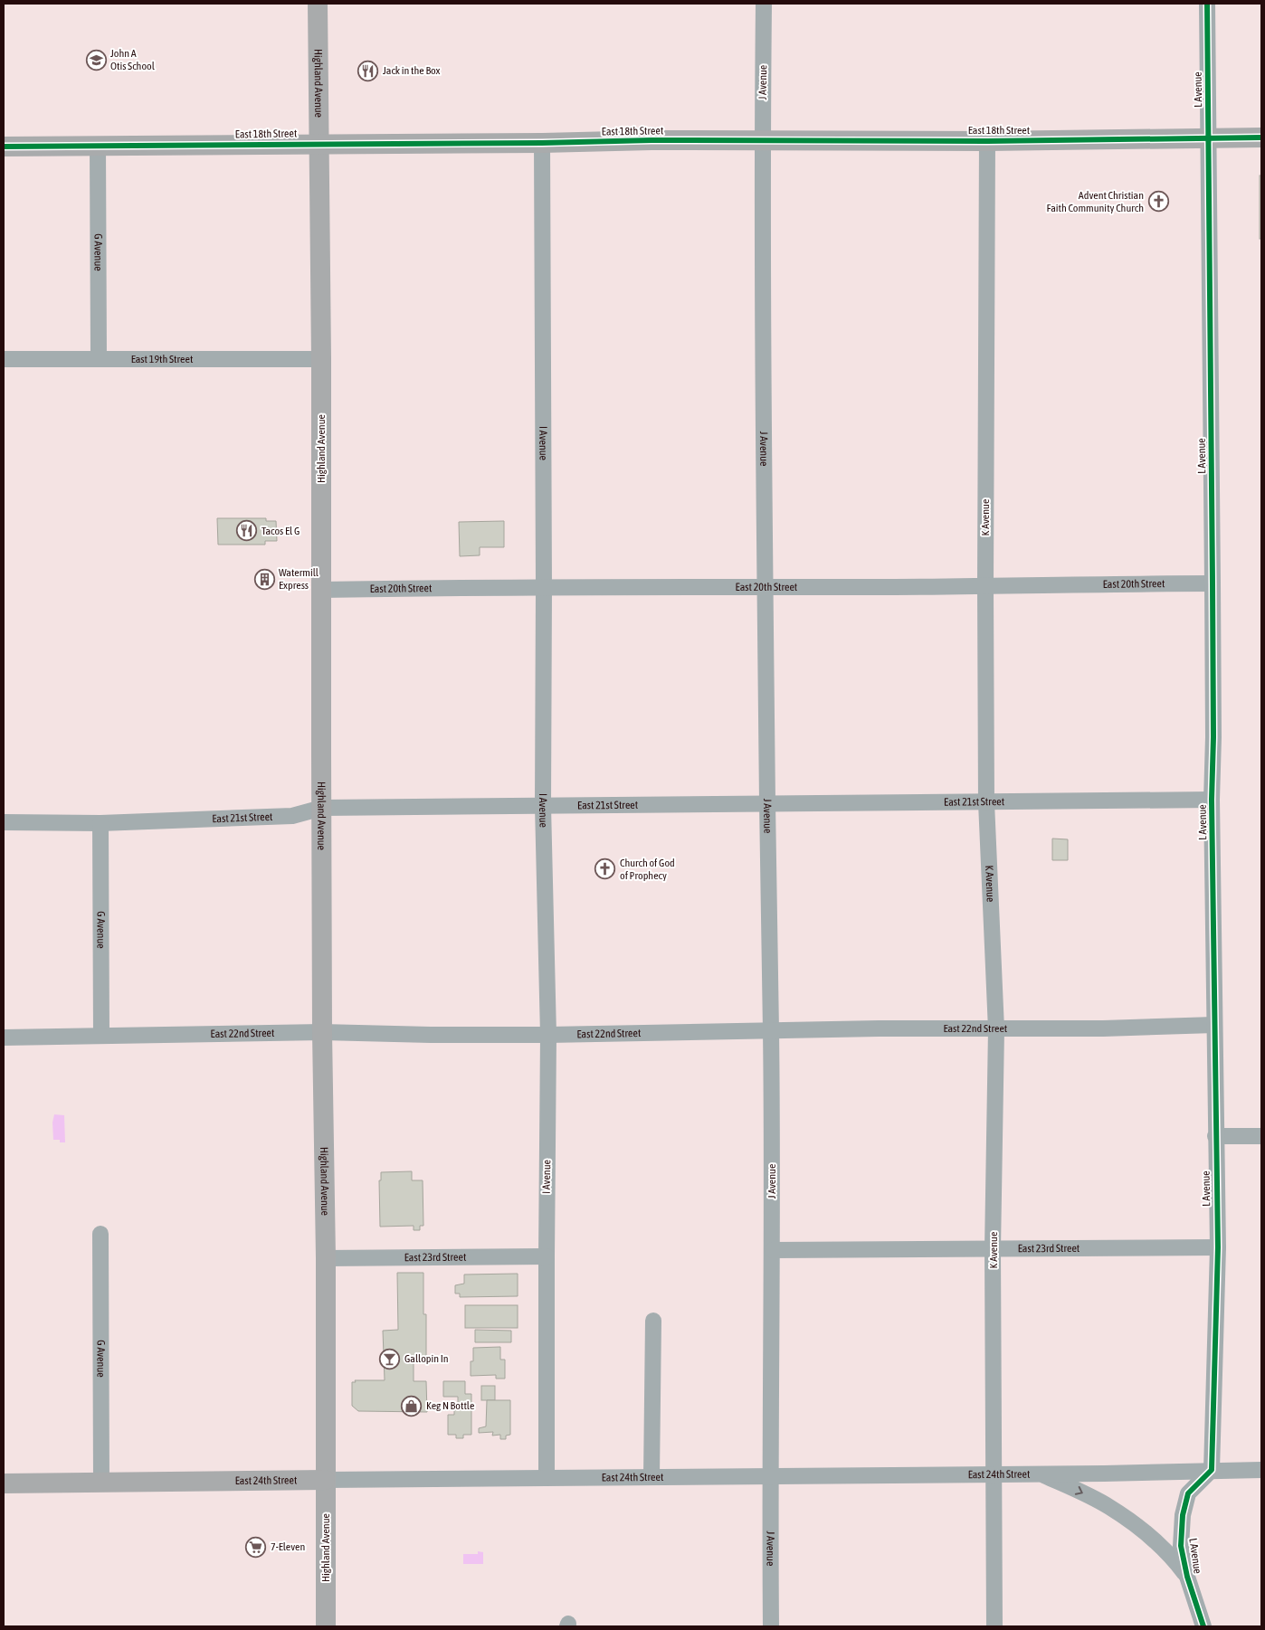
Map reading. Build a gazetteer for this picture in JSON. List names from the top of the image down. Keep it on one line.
{"streets":{"main road":["Highland Avenue","East 18th Street","East 24th Street"],"street":["J Avenue","L Avenue","G Avenue","East 19th Street","I Avenue","K Avenue","East 20th Street","East 21st Street","East 22nd Street","East 23rd Street"]},"crossings":[["Highland Avenue","East 18th Street"],["Highland Avenue","East 19th Street"],["Highland Avenue","East 20th Street"],["Highland Avenue","East 21st Street"],["Highland Avenue","East 22nd Street"],["Highland Avenue","East 23rd Street"],["Highland Avenue","East 24th Street"],["J Avenue","East 18th Street"],["J Avenue","East 20th Street"],["J Avenue","East 21st Street"],["J Avenue","East 22nd Street"],["J Avenue","East 23rd Street"],["J Avenue","East 24th Street"],["L Avenue","East 18th Street"],["L Avenue","East 20th Street"],["L Avenue","East 21st Street"],["L Avenue","East 22nd Street"],["L Avenue","East 23rd Street"],["L Avenue","East 24th Street"],["East 18th Street","G Avenue"],["East 18th Street","I Avenue"],["East 18th Street","K Avenue"],["G Avenue","East 19th Street"],["G Avenue","East 21st Street"],["G Avenue","East 22nd Street"],["G Avenue","East 24th Street"],["I Avenue","East 20th Street"],["I Avenue","East 21st Street"],["I Avenue","East 22nd Street"],["I Avenue","East 23rd Street"],["I Avenue","East 24th Street"],["K Avenue","East 20th Street"],["K Avenue","East 21st Street"],["K Avenue","East 22nd Street"],["K Avenue","East 23rd Street"],["K Avenue","East 24th Street"]],"places":{"school or university":["John A Otis School"],"restaurant":["Jack in the Box","Tacos El G"],"church":["Advent Christian Faith Community Church","Church of God of Prophecy"],"building":["Watermill Express"],"bar":["Gallopin In"],"shop":["Keg N Bottle"],"supermarket":["7-Eleven"]}}
